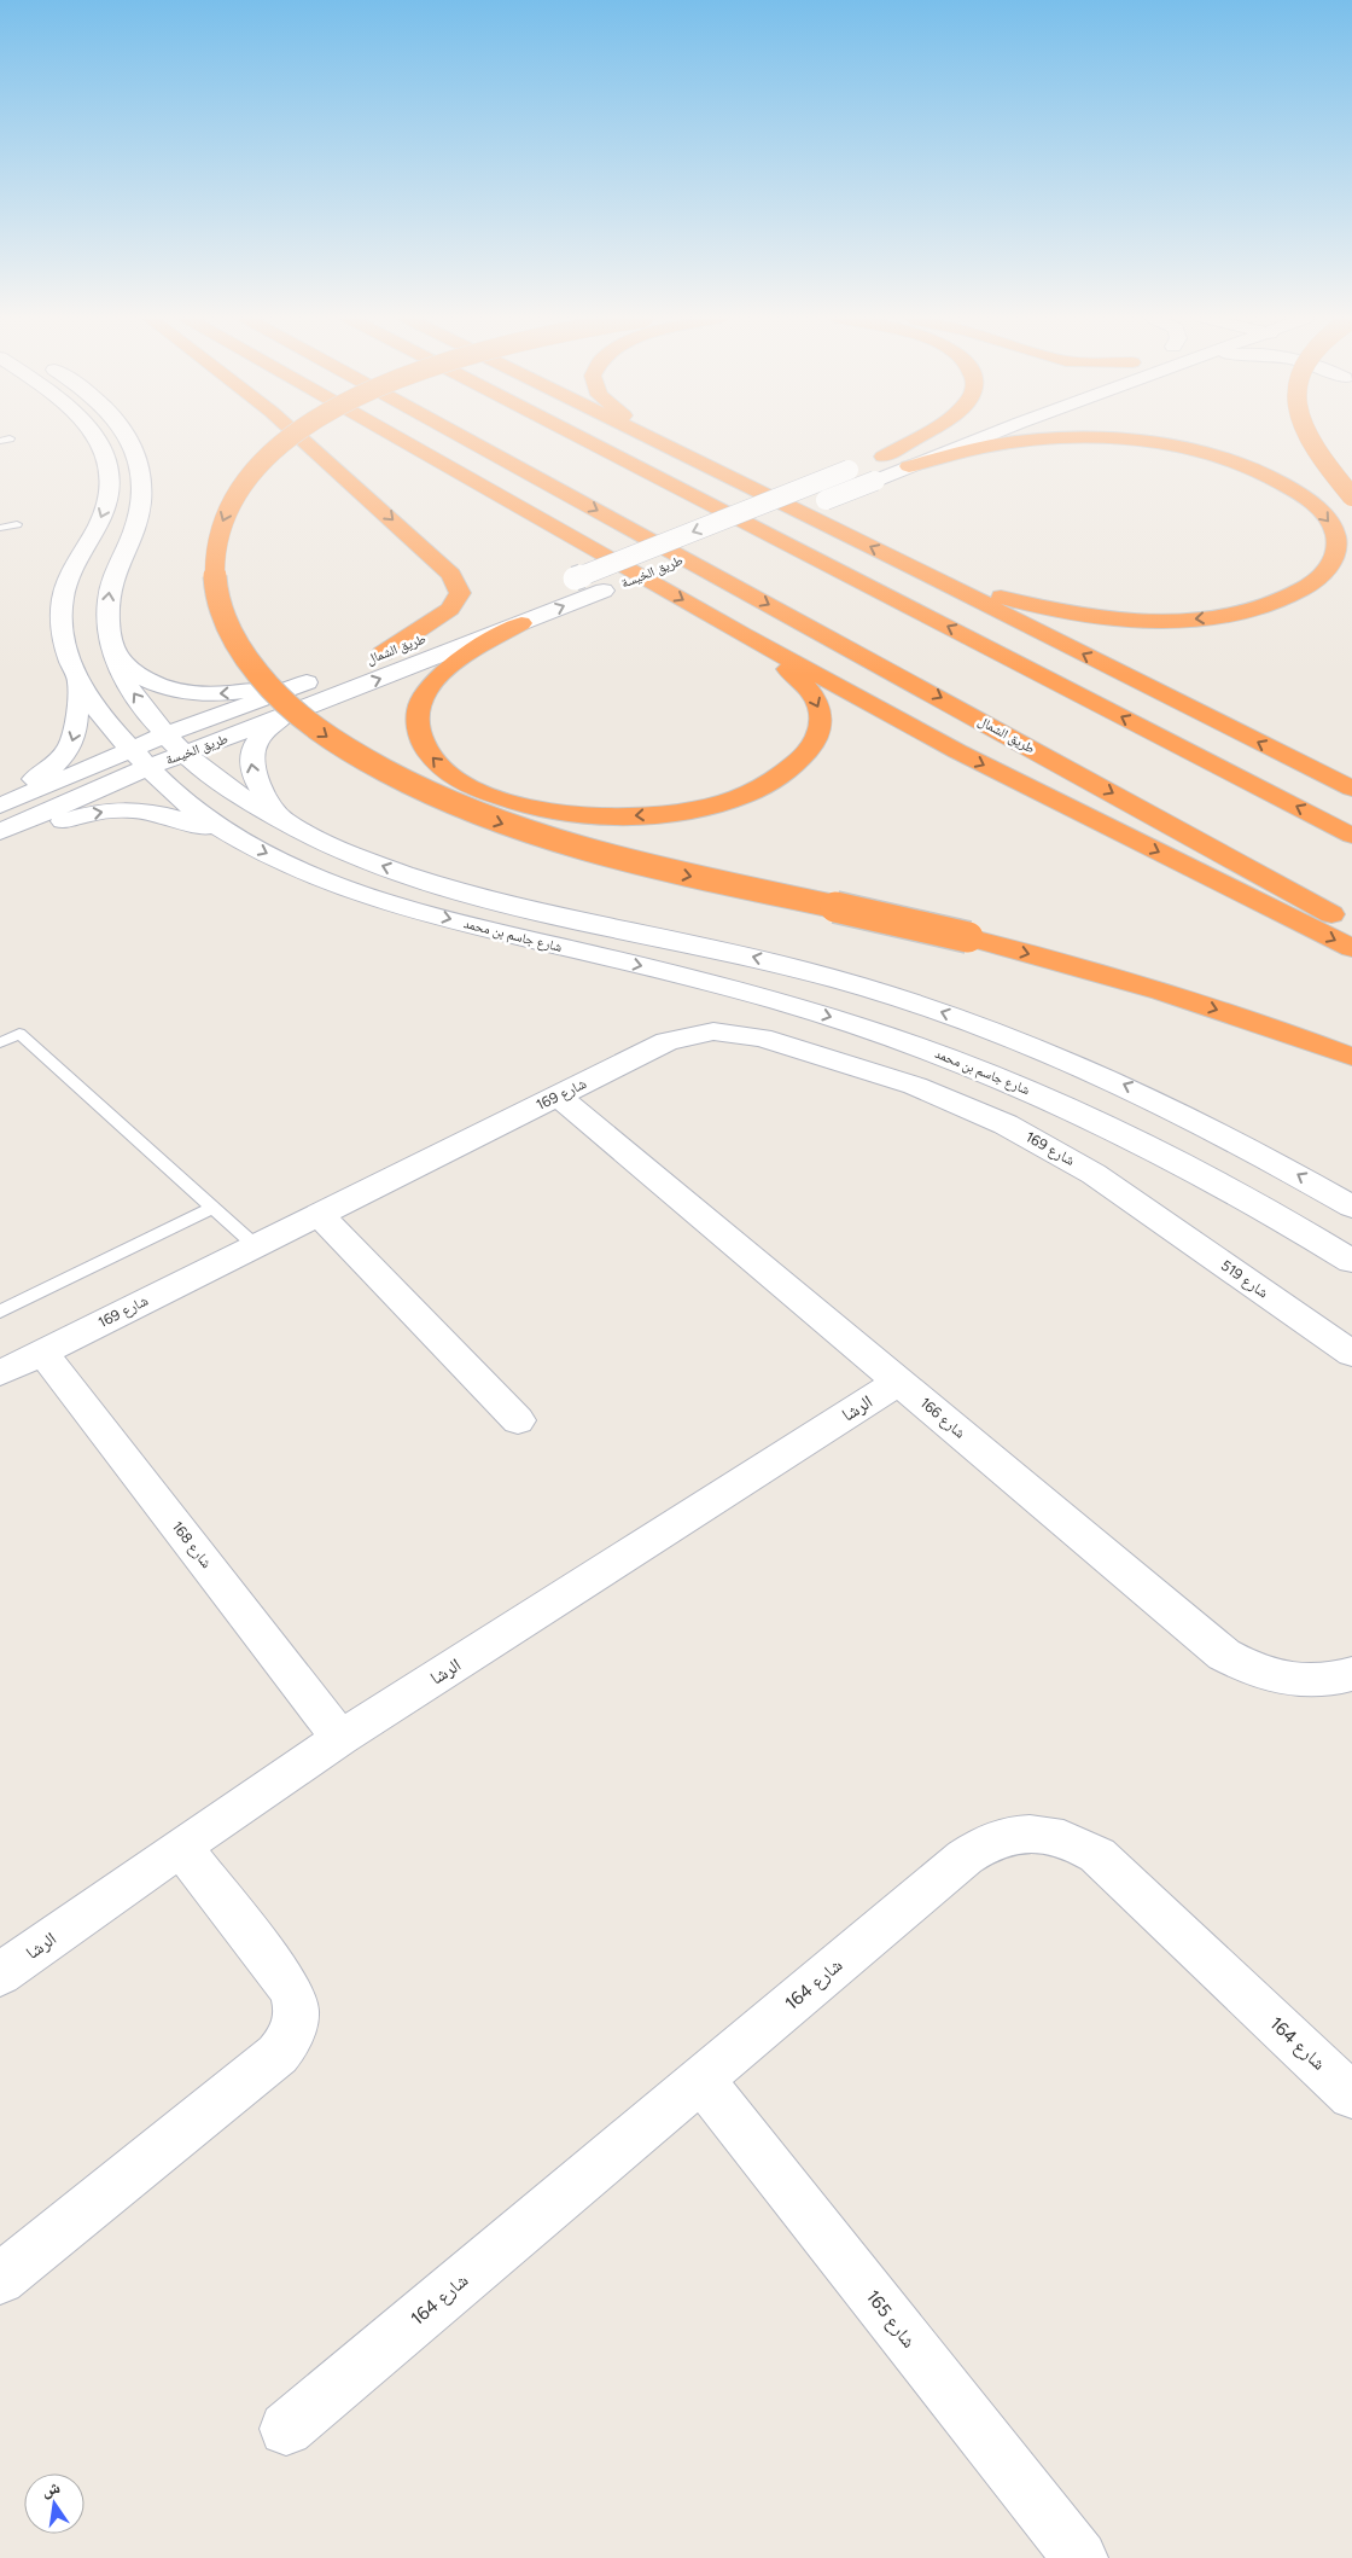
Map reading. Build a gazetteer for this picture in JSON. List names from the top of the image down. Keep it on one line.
{"streets":{"highway":["طريق الشمال"],"main road":["طريق الخيسة","شارع جاسم بن محمد","شارع 169","شارع 519","الرشا","شارع 166","شارع 168","شارع 164","شارع 165"]},"crossings":[["طريق الخيسة","شارع جاسم بن محمد"],["شارع 169","شارع 519"],["شارع 169","شارع 166"],["شارع 169","شارع 168"],["الرشا","شارع 166"],["الرشا","شارع 168"],["شارع 164","شارع 165"]],"one_way":["طريق الشمال"],"north":"top"}
